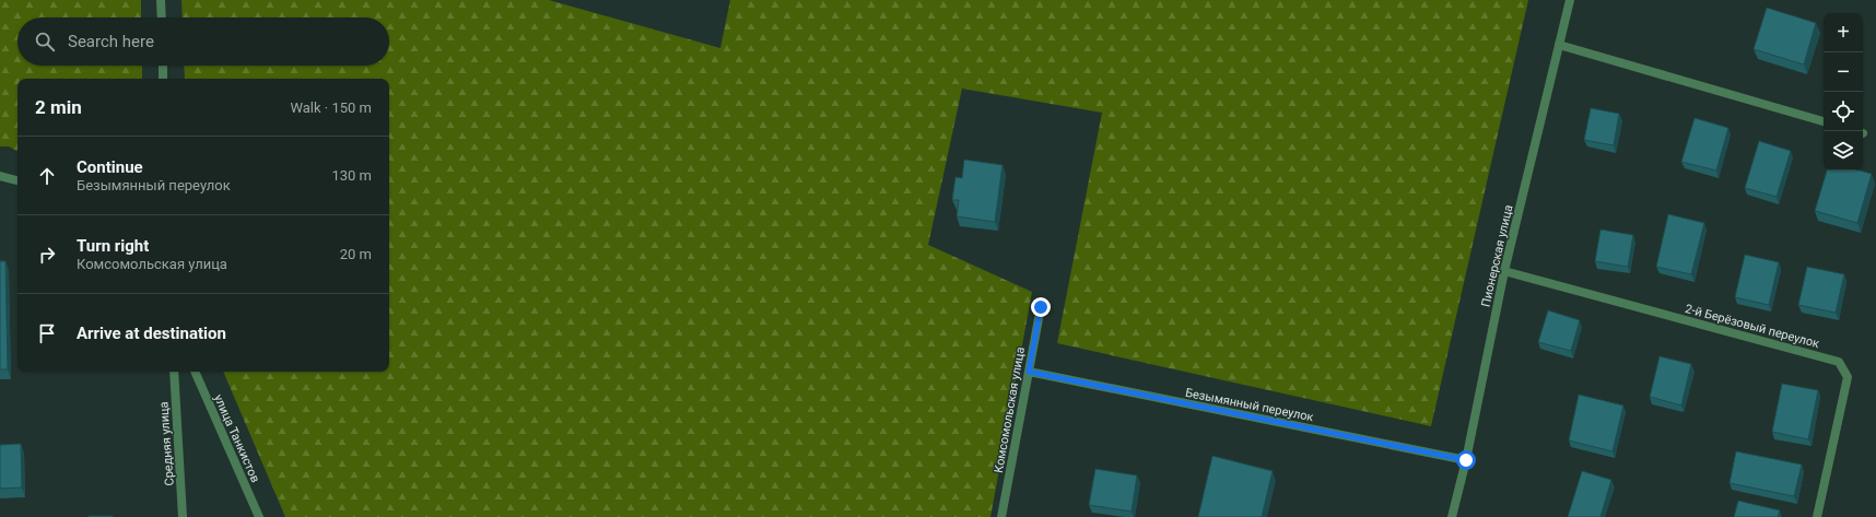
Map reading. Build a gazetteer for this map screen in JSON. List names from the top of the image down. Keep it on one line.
{"streets":{"street":["Пионерская улица","2-й Берёзовый переулок","Безымянный переулок","Комсомольская улица","улица Танкистов","Средняя улица"]},"crossings":[["Пионерская улица","2-й Берёзовый переулок"],["Пионерская улица","Безымянный переулок"],["Безымянный переулок","Комсомольская улица"]],"page":{"map_buttons":["+","−"],"search":"Search here","heading":["2 min","Walk · 150 m"],"list":[["Continue","Безымянный переулок","130 m"],["Turn right","Комсомольская улица","20 m"],"Arrive at destination"]}}
